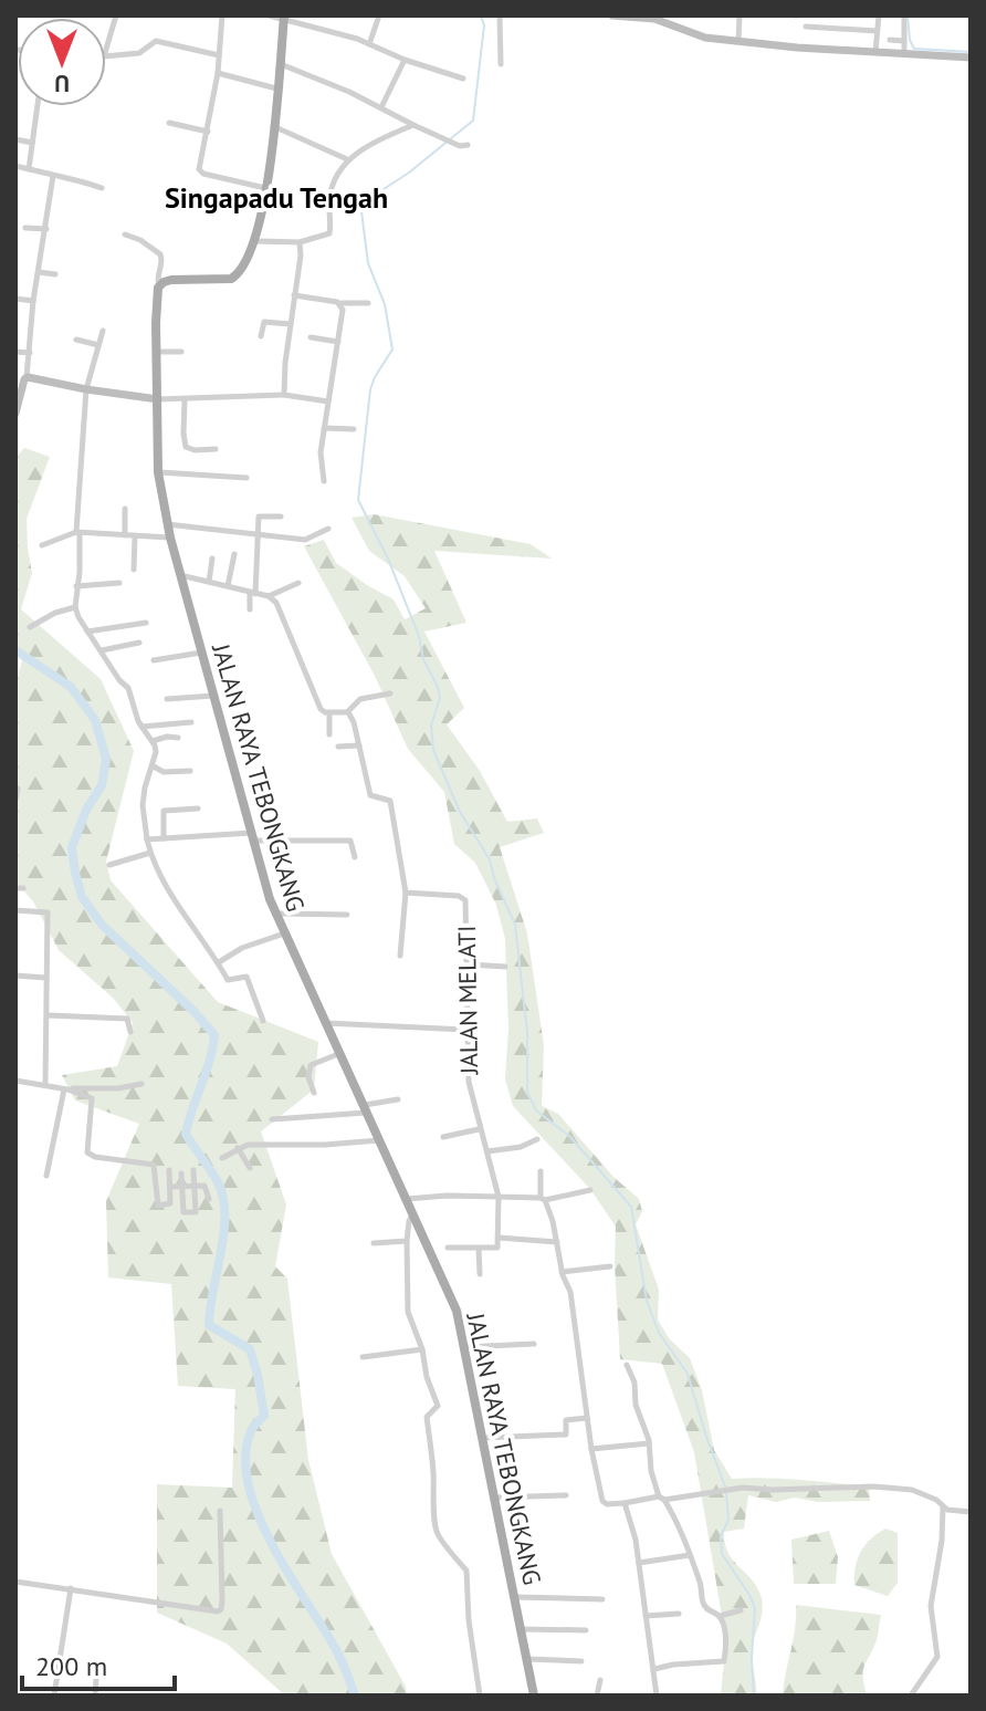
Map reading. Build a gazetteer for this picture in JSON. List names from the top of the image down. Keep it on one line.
{"streets":{"main road":["JALAN RAYA TEBONGKANG"],"street":["JALAN MELATI"]},"districts":["Singapadu Tengah"],"scale_bar":"200 m","north":"bottom"}
